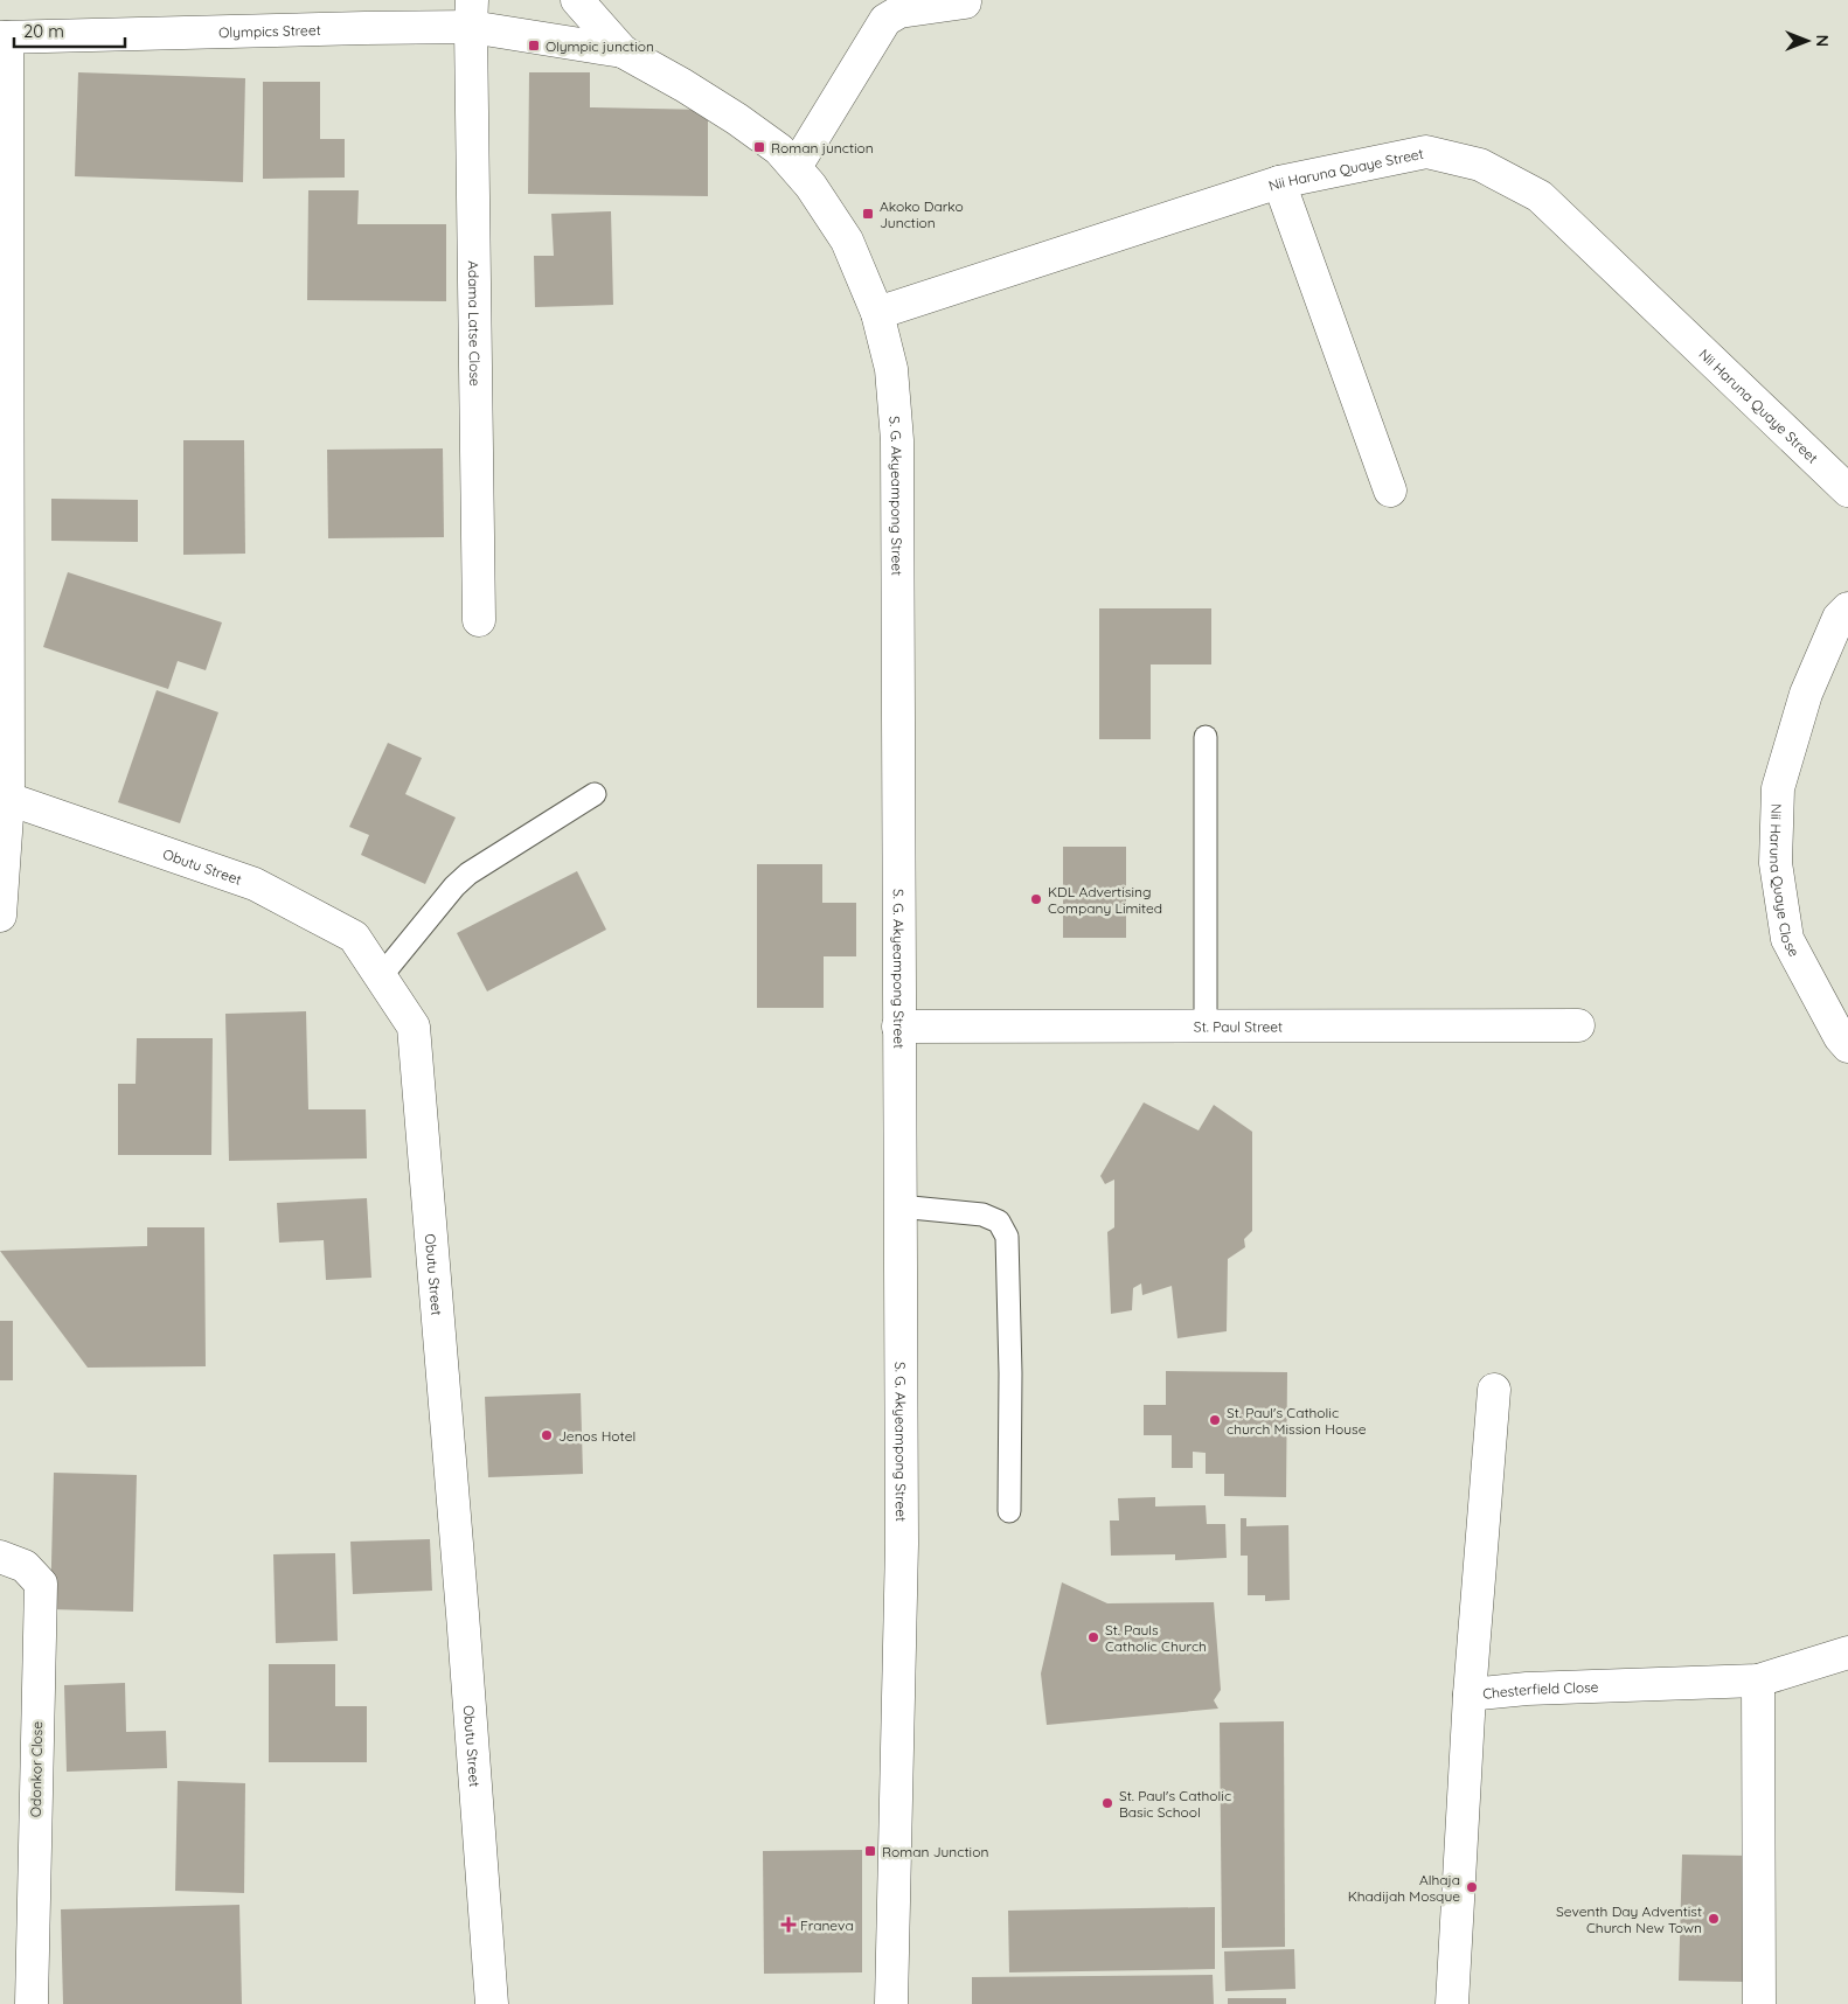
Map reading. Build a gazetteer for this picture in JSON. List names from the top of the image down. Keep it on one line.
{"streets":{"street":["Olympics Street","Nii Haruna Quaye Street","Adama Latse Close","S. G. Akyeampong Street","Obutu Street","Nii Haruna Quaye Close","St. Paul Street","Chesterfield Close","Odonkor Close"]},"crossings":[["Olympics Street","Adama Latse Close"],["Olympics Street","S. G. Akyeampong Street"],["Nii Haruna Quaye Street","S. G. Akyeampong Street"],["Adama Latse Close","S. G. Akyeampong Street"],["S. G. Akyeampong Street","St. Paul Street"]],"places":{"transit":["Olympic junction","Roman junction","Akoko Darko Junction","Roman Junction"],"other":["KDL Advertising Company Limited","St. Paul's Catholic church Mission House","Jenos Hotel","St. Pauls Catholic Church","St. Paul's Catholic Basic School","Alhaja Khadijah Mosque","Seventh Day Adventist Church New Town"],"health":["Franeva"]},"scale_bar":"20 m","north":"right"}
